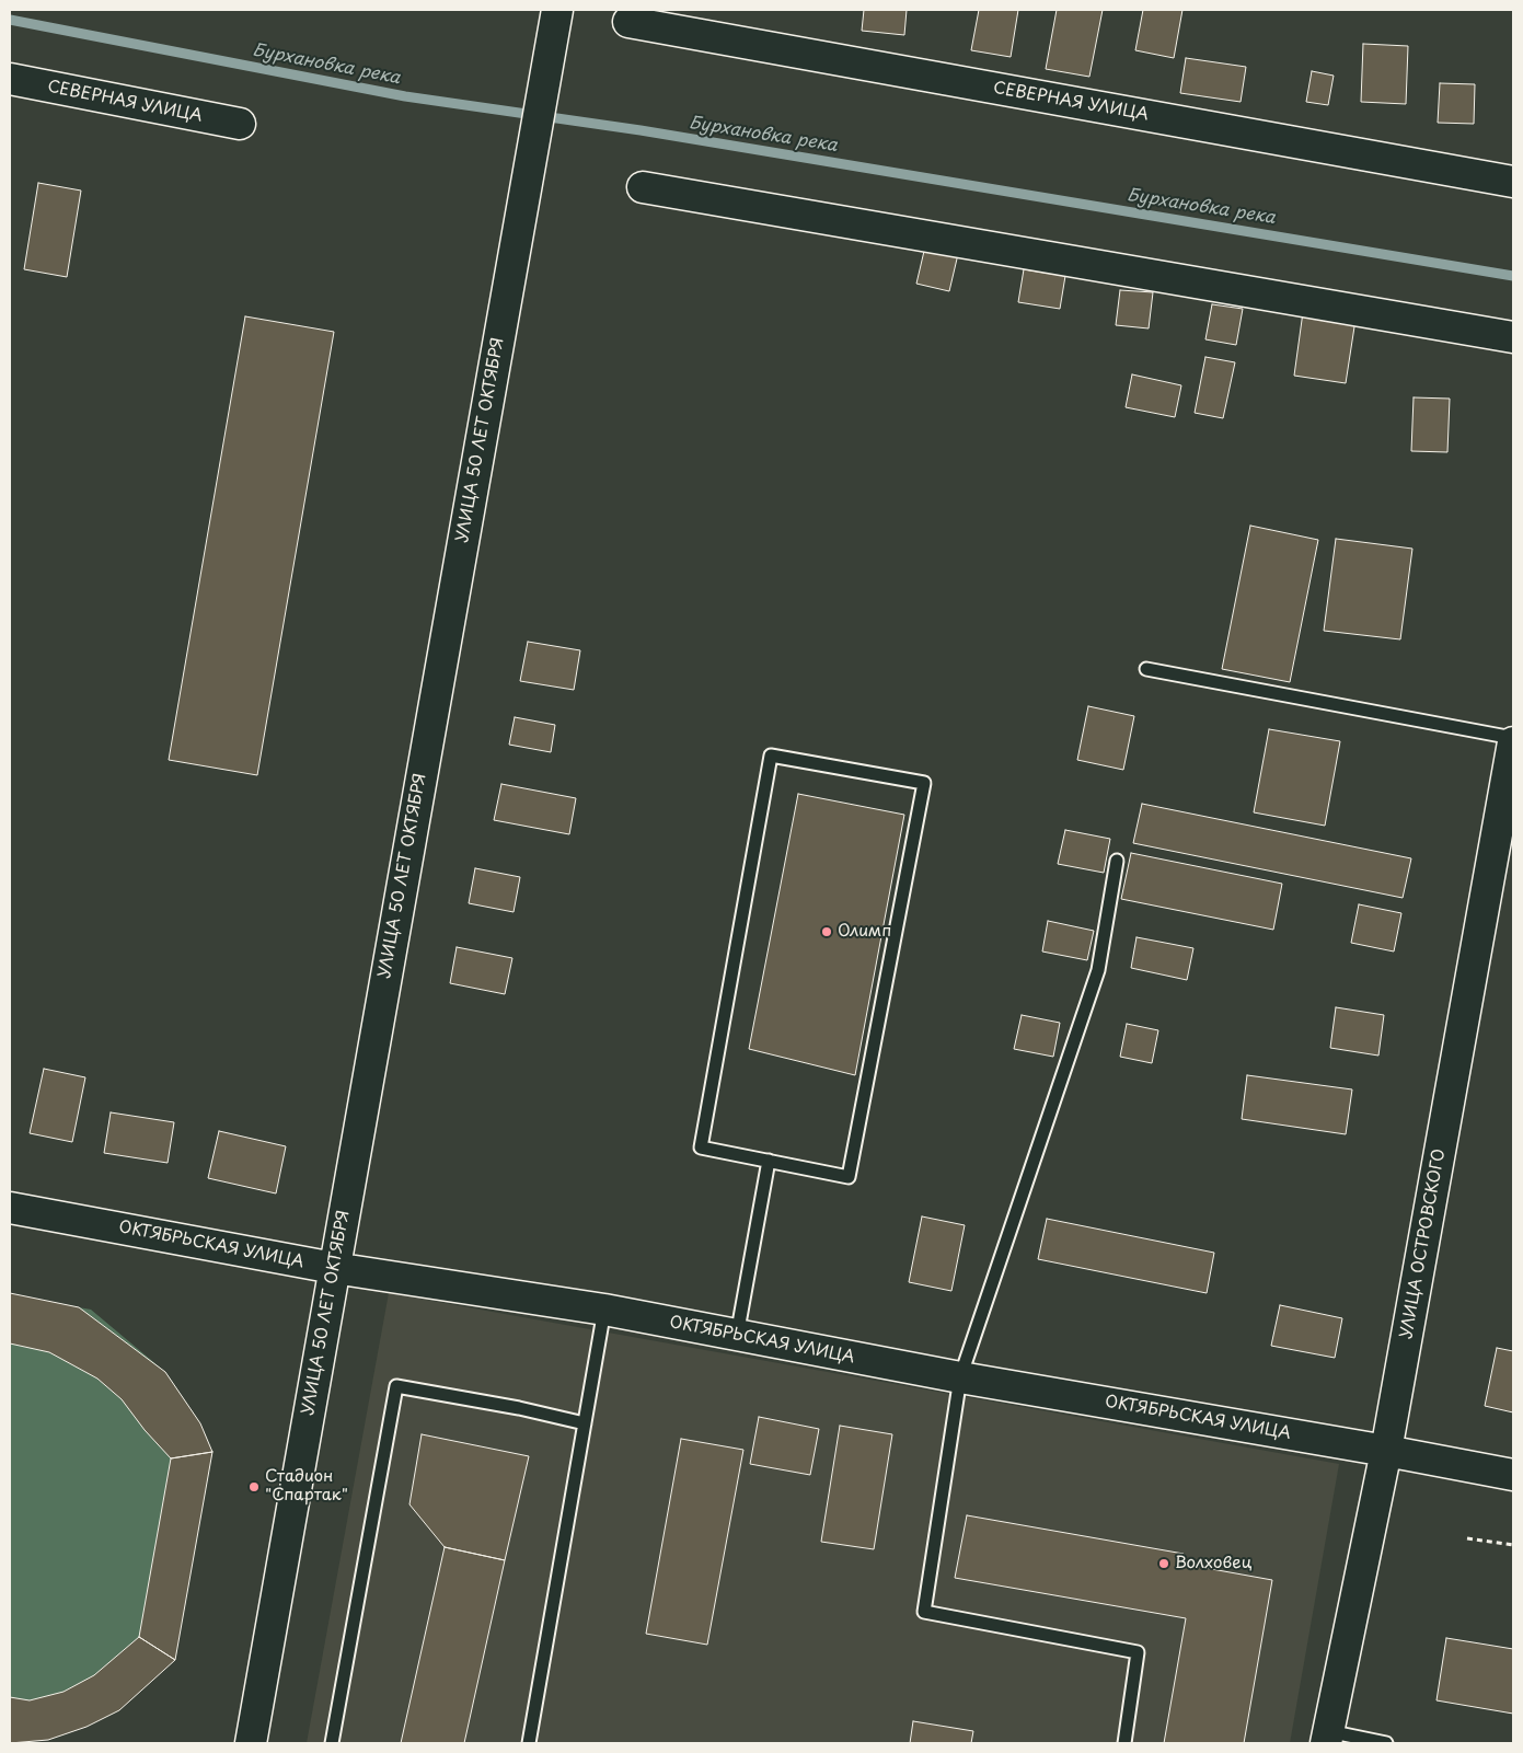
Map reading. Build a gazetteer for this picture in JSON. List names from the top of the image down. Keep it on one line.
{"streets":{"main road":["СЕВЕРНАЯ УЛИЦА","УЛИЦА 50 ЛЕТ ОКТЯБРЯ","УЛИЦА ОСТРОВСКОГО","ОКТЯБРЬСКАЯ УЛИЦА"]},"crossings":[["УЛИЦА 50 ЛЕТ ОКТЯБРЯ","ОКТЯБРЬСКАЯ УЛИЦА"],["УЛИЦА ОСТРОВСКОГО","ОКТЯБРЬСКАЯ УЛИЦА"]],"water":["Бурхановка река"],"places":["Олимп","Стадион \"Спартак\"","Волховец"]}
